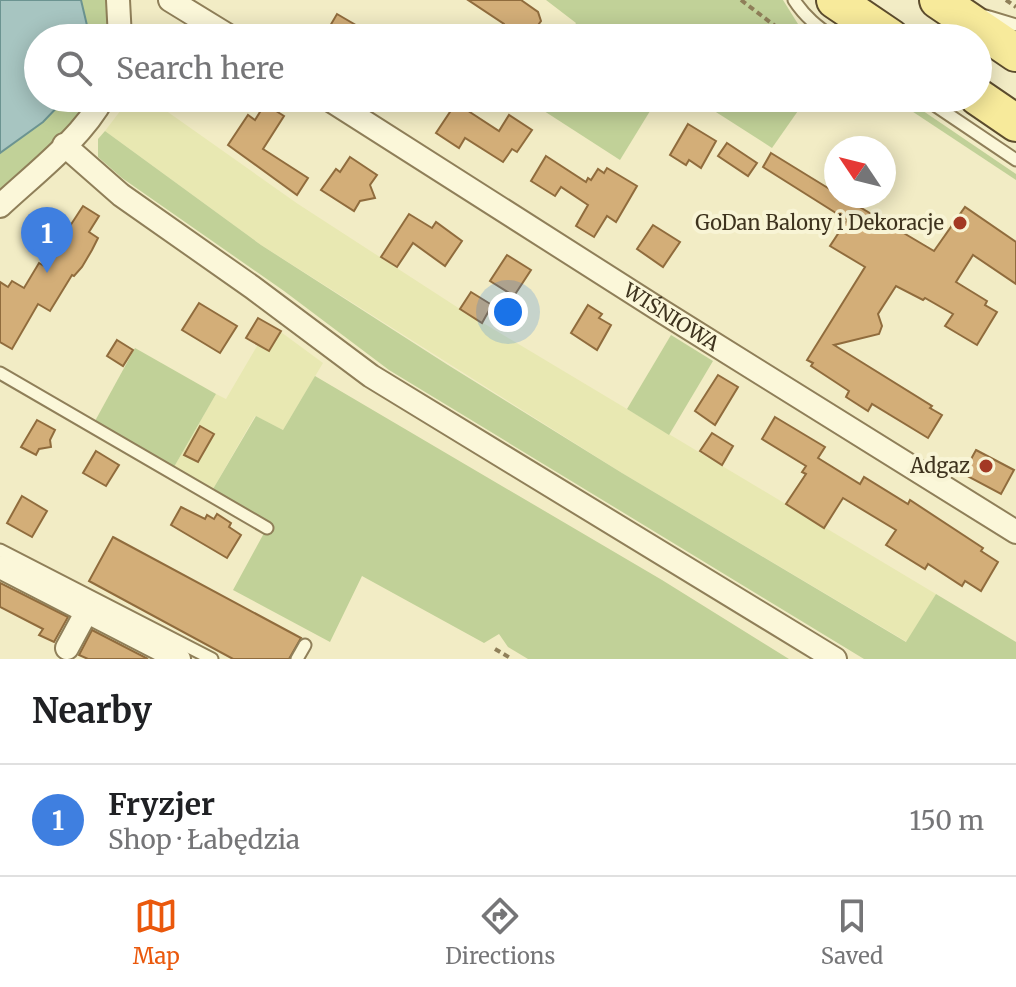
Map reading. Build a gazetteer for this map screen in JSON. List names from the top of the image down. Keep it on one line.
{"streets":{"street":["WIŚNIOWA"]},"places":["GoDan Balony i Dekoracje","Adgaz"],"north":"top left","page":{"search":"Search here","pins":"1","heading":"Nearby","list":[{"mark":"1","name":"Fryzjer","note":"Shop · Łabędzia","value":"150 m"}],"nav":["Map","Directions","Saved"]}}
